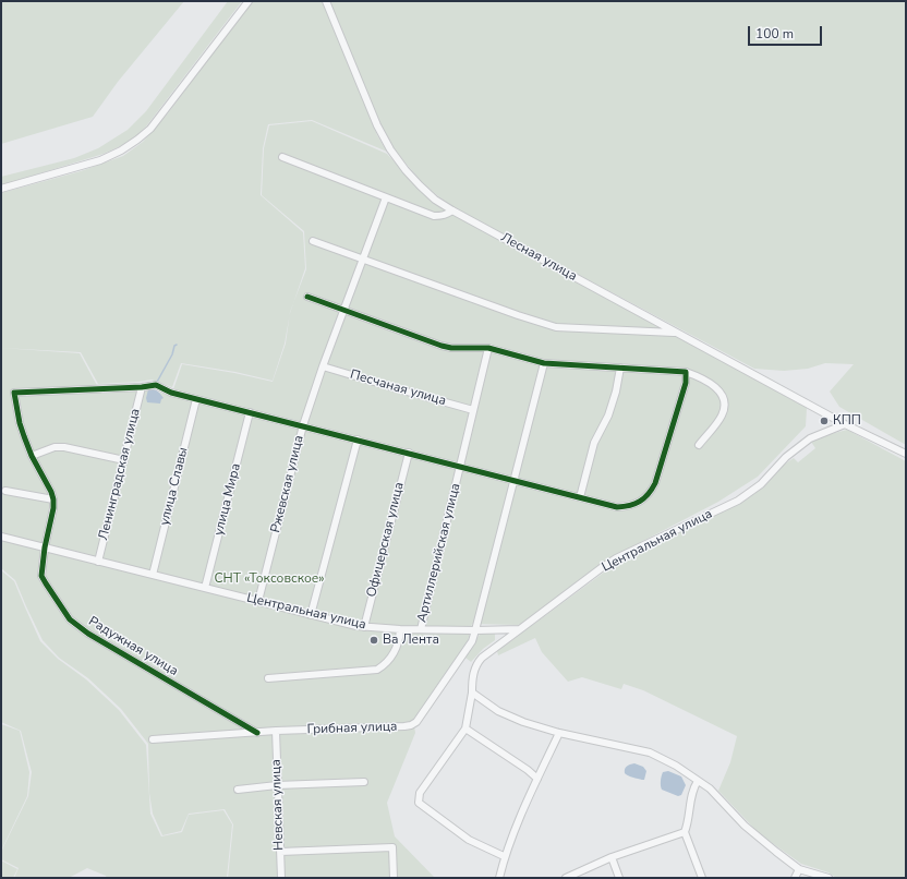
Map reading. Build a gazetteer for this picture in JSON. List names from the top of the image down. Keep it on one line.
{"streets":{"street":["Лесная улица","Песчаная улица","Ленинградская улица","Ржевская улица","улица Славы","улица Мира","Офицерская улица","Центральная улица","Артиллерийская улица","Радужная улица","Грибная улица","Невская улица"]},"crossings":[["Лесная улица","Центральная улица"],["Песчаная улица","Ржевская улица"],["Песчаная улица","Артиллерийская улица"],["Ленинградская улица","Центральная улица"],["Ржевская улица","Центральная улица"],["улица Славы","Центральная улица"],["улица Мира","Центральная улица"],["Офицерская улица","Центральная улица"],["Центральная улица","Артиллерийская улица"],["Центральная улица","Радужная улица"],["Центральная улица","Грибная улица"],["Радужная улица","Грибная улица"],["Грибная улица","Невская улица"]],"parks":["СНТ «Токсовское»"],"places":["КПП","Ва Лента"],"scale_bar":"100 m"}
